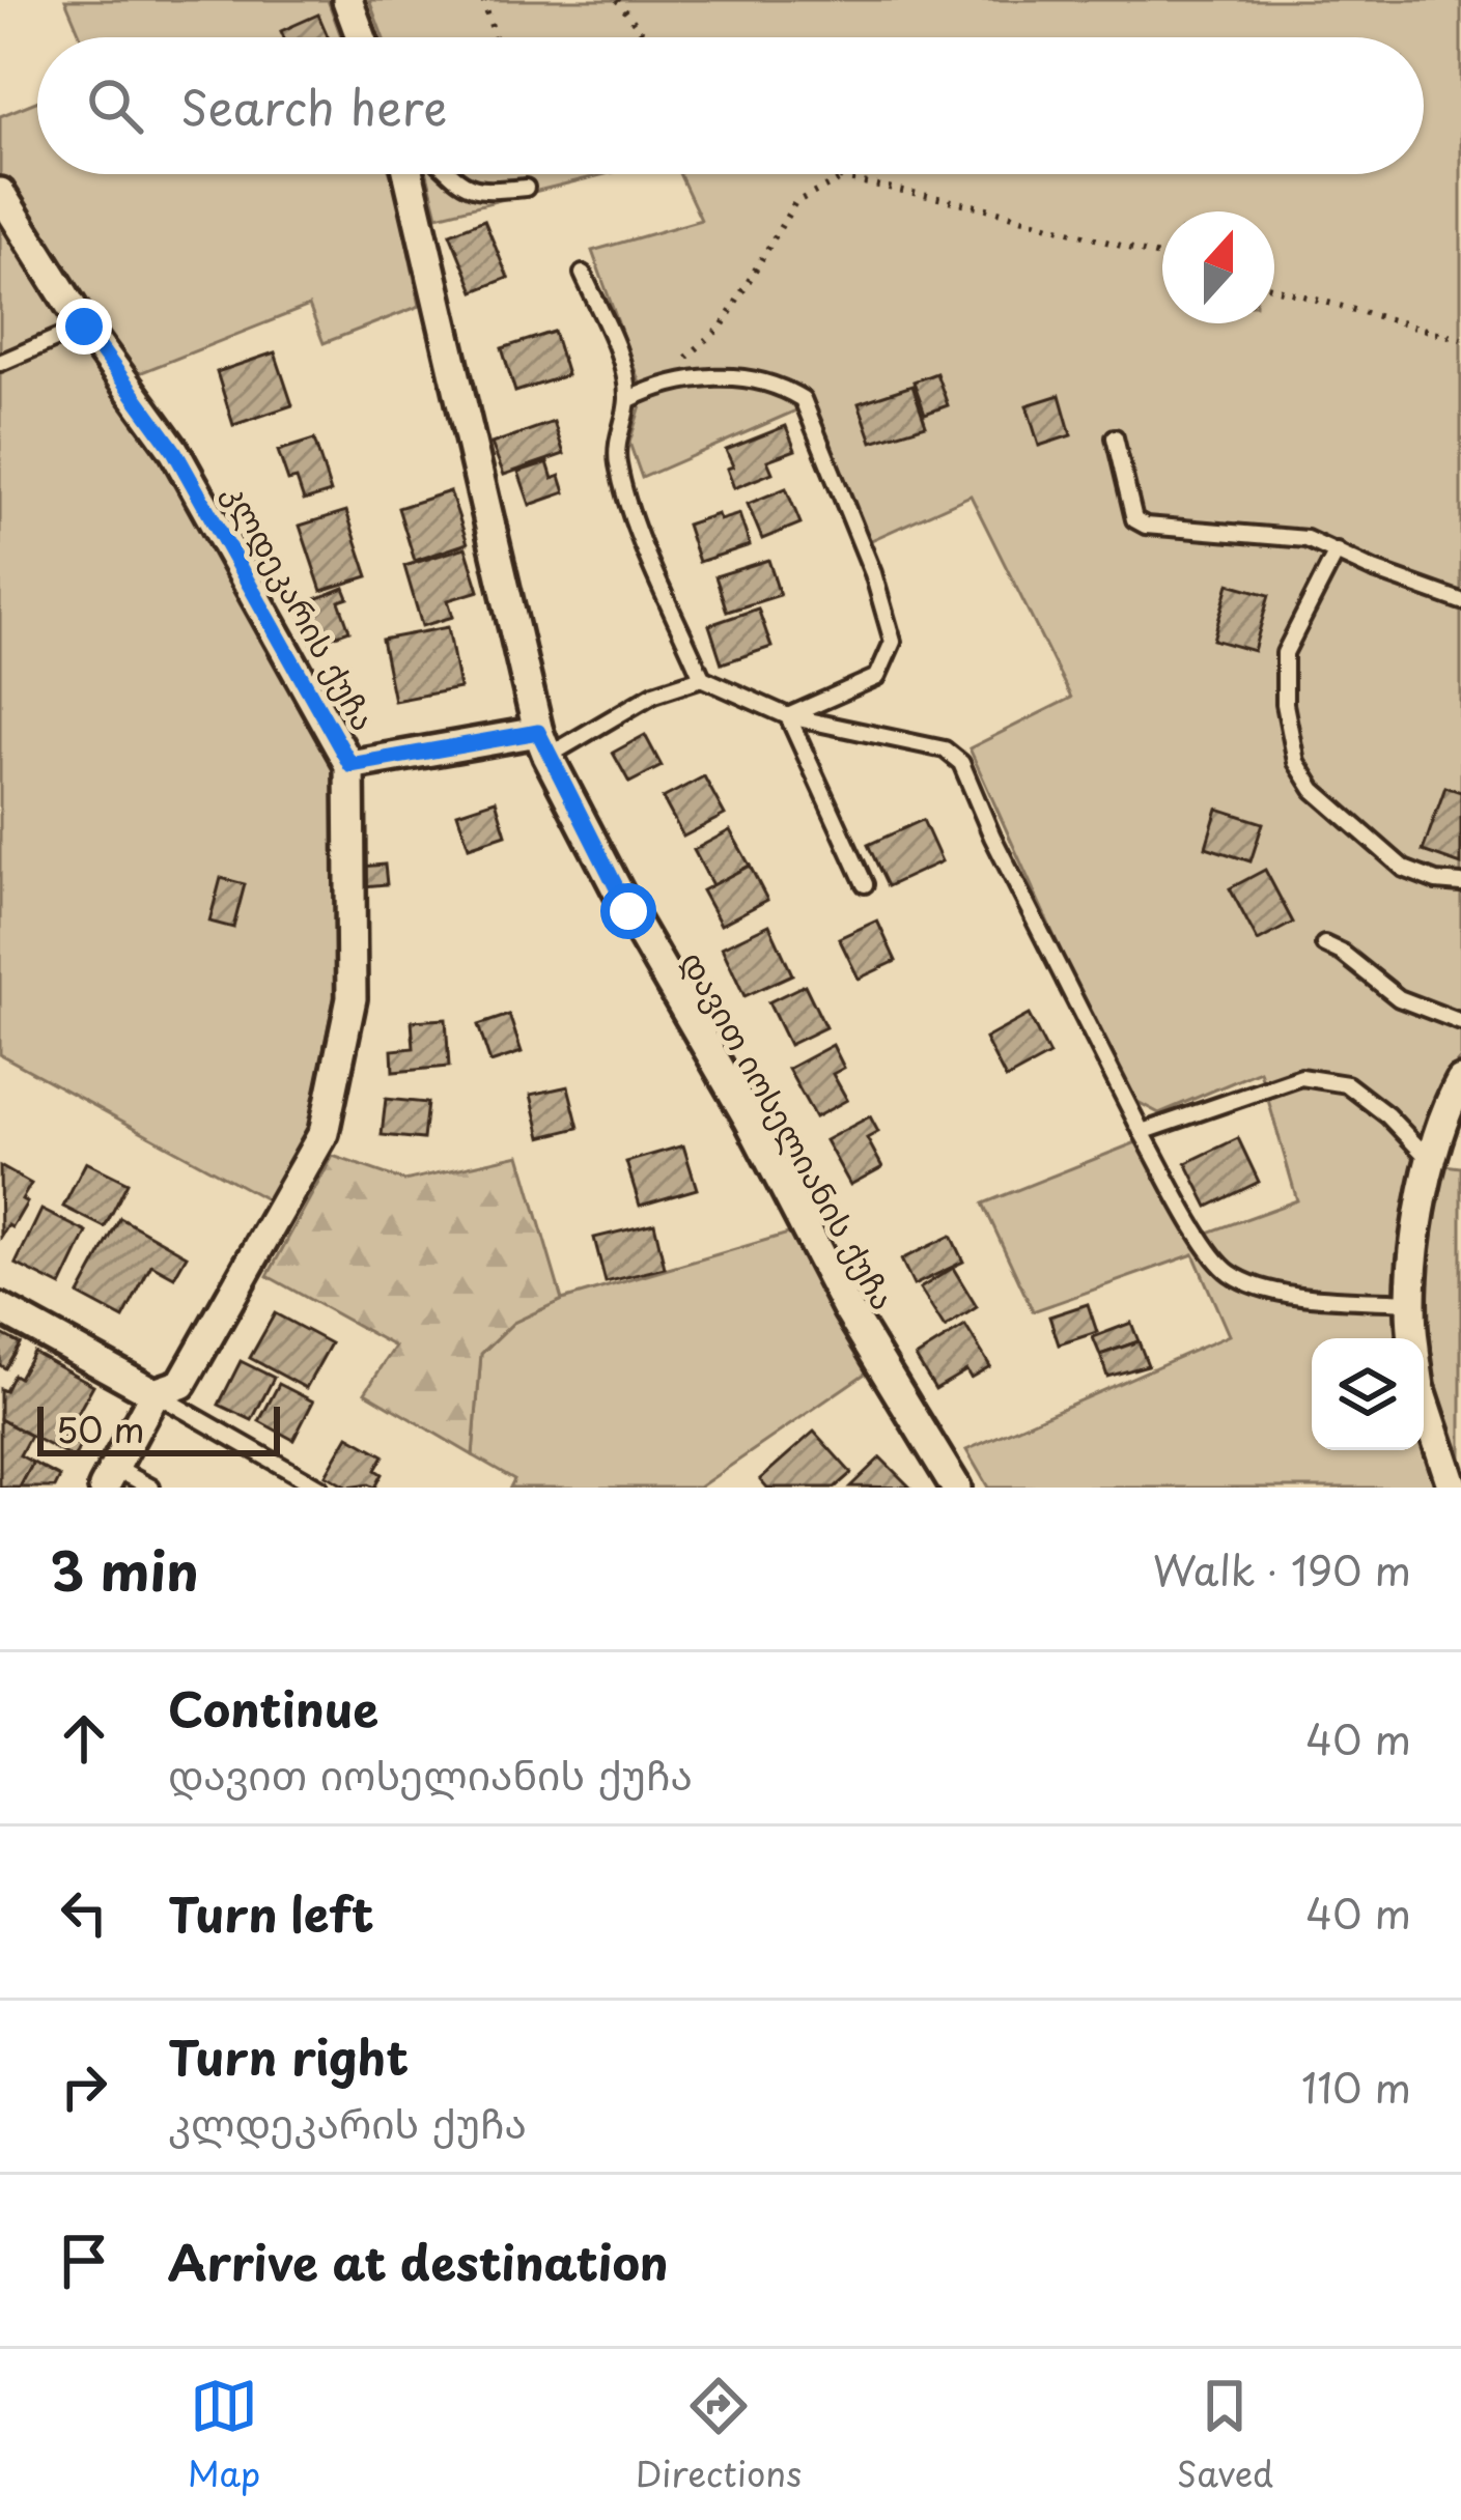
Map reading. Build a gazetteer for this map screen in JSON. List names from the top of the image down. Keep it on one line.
{"streets":{"street":["კლდეკარის ქუჩა","დავით იოსელიანის ქუჩა"]},"scale_bar":"50 m","north":"top","page":{"search":"Search here","scale":"50 m","heading":["3 min","Walk · 190 m"],"list":[["Continue","დავით იოსელიანის ქუჩა","40 m"],["Turn left","40 m"],["Turn right","კლდეკარის ქუჩა","110 m"],"Arrive at destination"],"nav":["Map","Directions","Saved"]}}
